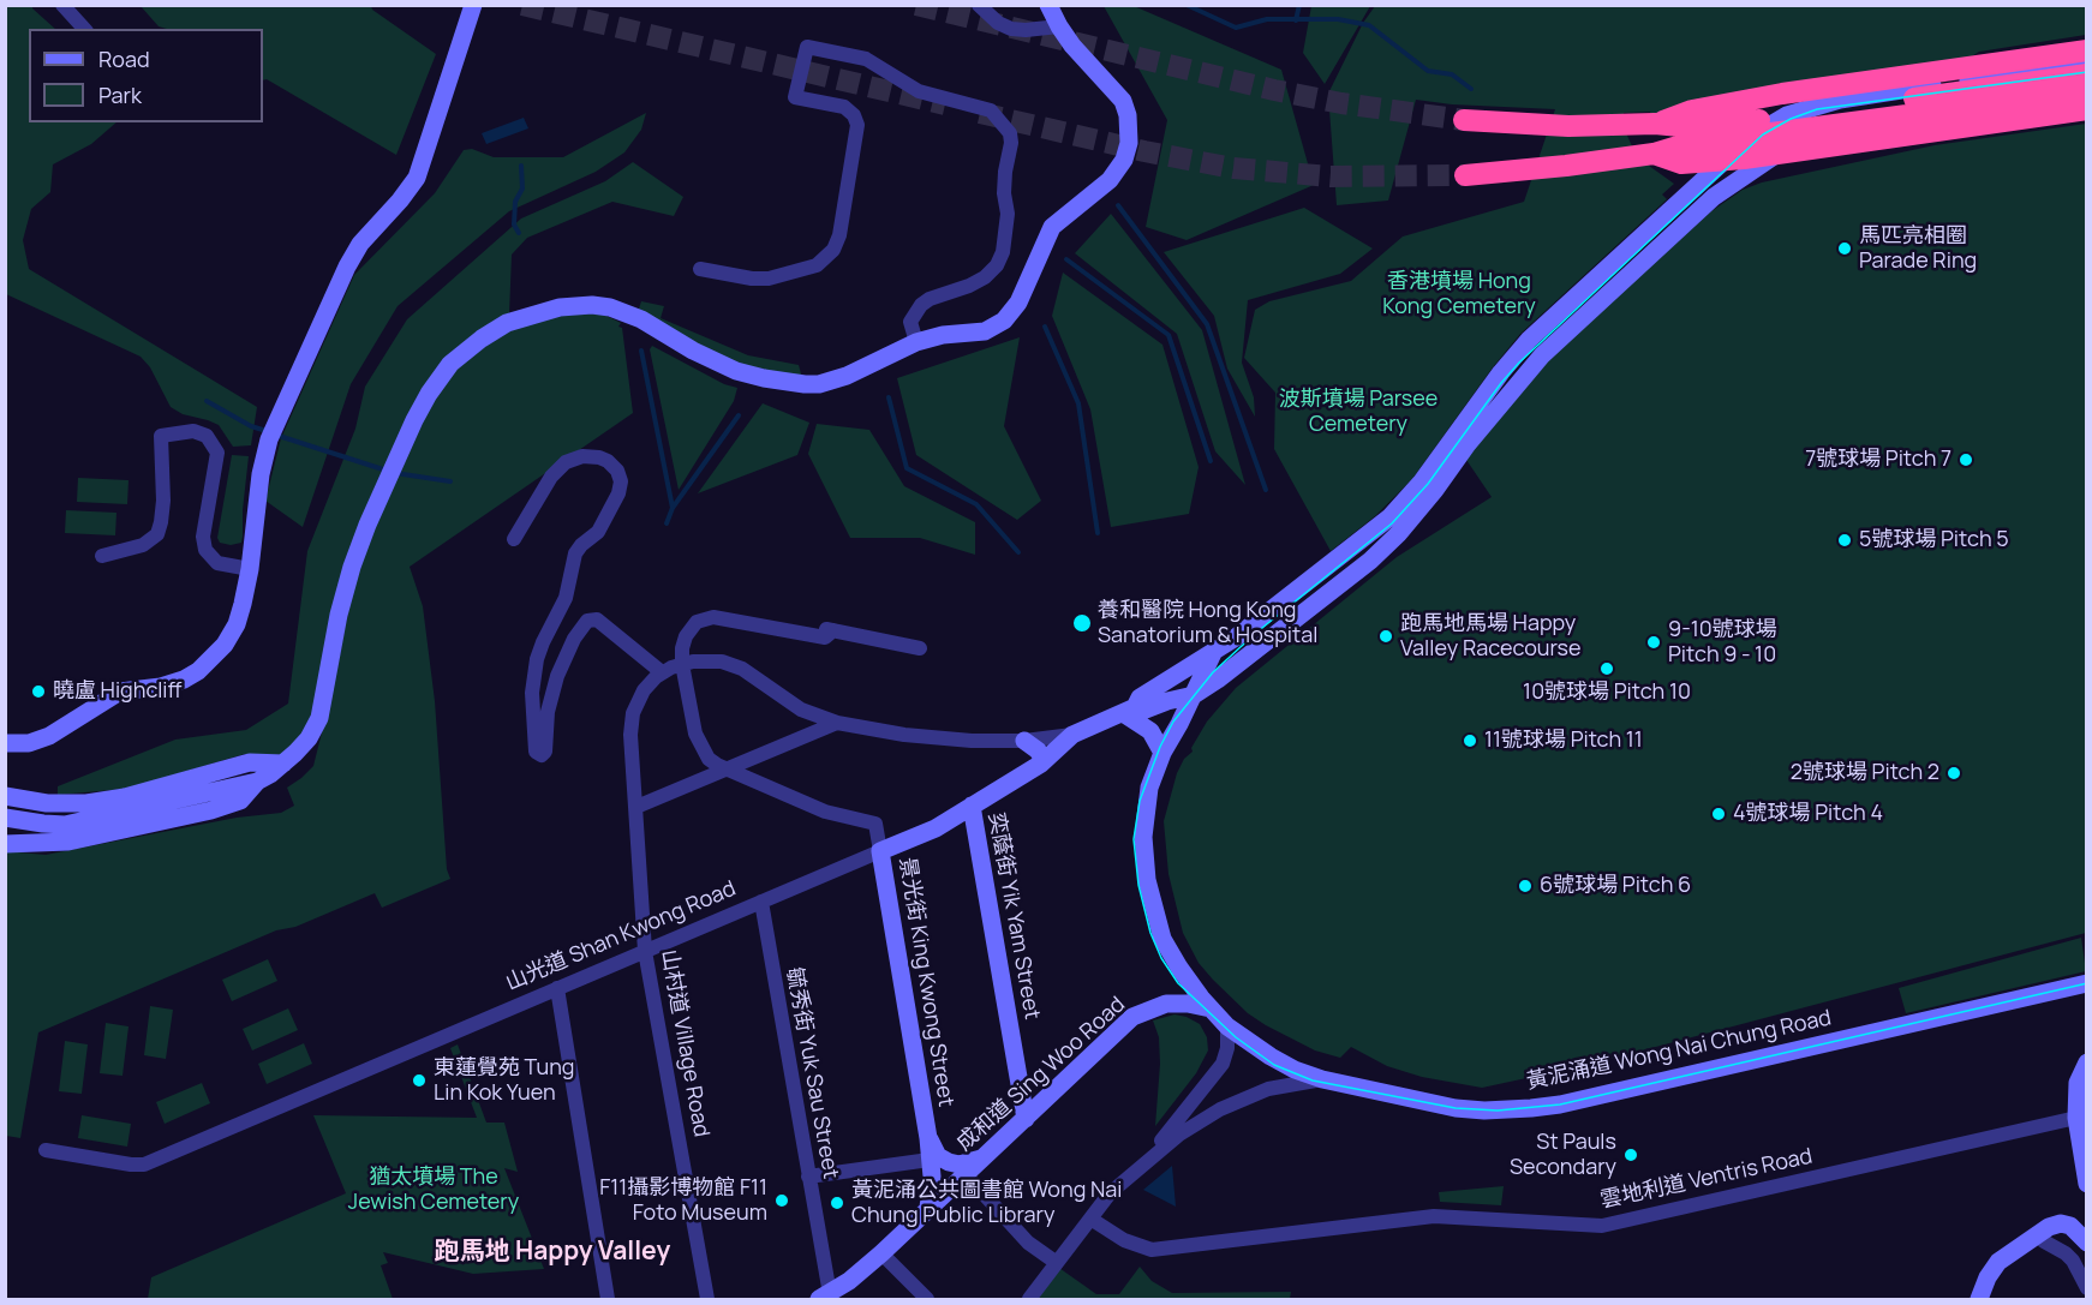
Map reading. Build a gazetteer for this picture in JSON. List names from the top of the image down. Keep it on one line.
{"streets":{"street":["奕蔭街 Yik Yam Street","山光道 Shan Kwong Road","景光街 King Kwong Street","山村道 Village Road","黃泥涌道 Wong Nai Chung Road","毓秀街 Yuk Sau Street","成和道 Sing Woo Road","雲地利道 Ventris Road"]},"crossings":[["奕蔭街 Yik Yam Street","山光道 Shan Kwong Road"],["奕蔭街 Yik Yam Street","成和道 Sing Woo Road"],["山光道 Shan Kwong Road","景光街 King Kwong Street"],["山光道 Shan Kwong Road","山村道 Village Road"],["山光道 Shan Kwong Road","黃泥涌道 Wong Nai Chung Road"],["山光道 Shan Kwong Road","毓秀街 Yuk Sau Street"],["景光街 King Kwong Street","成和道 Sing Woo Road"],["黃泥涌道 Wong Nai Chung Road","成和道 Sing Woo Road"],["毓秀街 Yuk Sau Street","成和道 Sing Woo Road"]],"districts":["跑馬地 Happy Valley"],"parks":["香港墳場 Hong Kong Cemetery","波斯墳場 Parsee Cemetery","猶太墳場 The Jewish Cemetery"],"places":["馬匹亮相圈 Parade Ring","7號球場 Pitch 7","5號球場 Pitch 5","養和醫院 Hong Kong Sanatorium & Hospital","跑馬地馬場 Happy Valley Racecourse","9-10號球場 Pitch 9 - 10","10號球場 Pitch 10","曉盧 Highcliff","11號球場 Pitch 11","2號球場 Pitch 2","4號球場 Pitch 4","6號球場 Pitch 6","東蓮覺苑 Tung Lin Kok Yuen","St Pauls Secondary","F11攝影博物館 F11 Foto Museum","黃泥涌公共圖書館 Wong Nai Chung Public Library"],"legend":["Road","Park"]}
